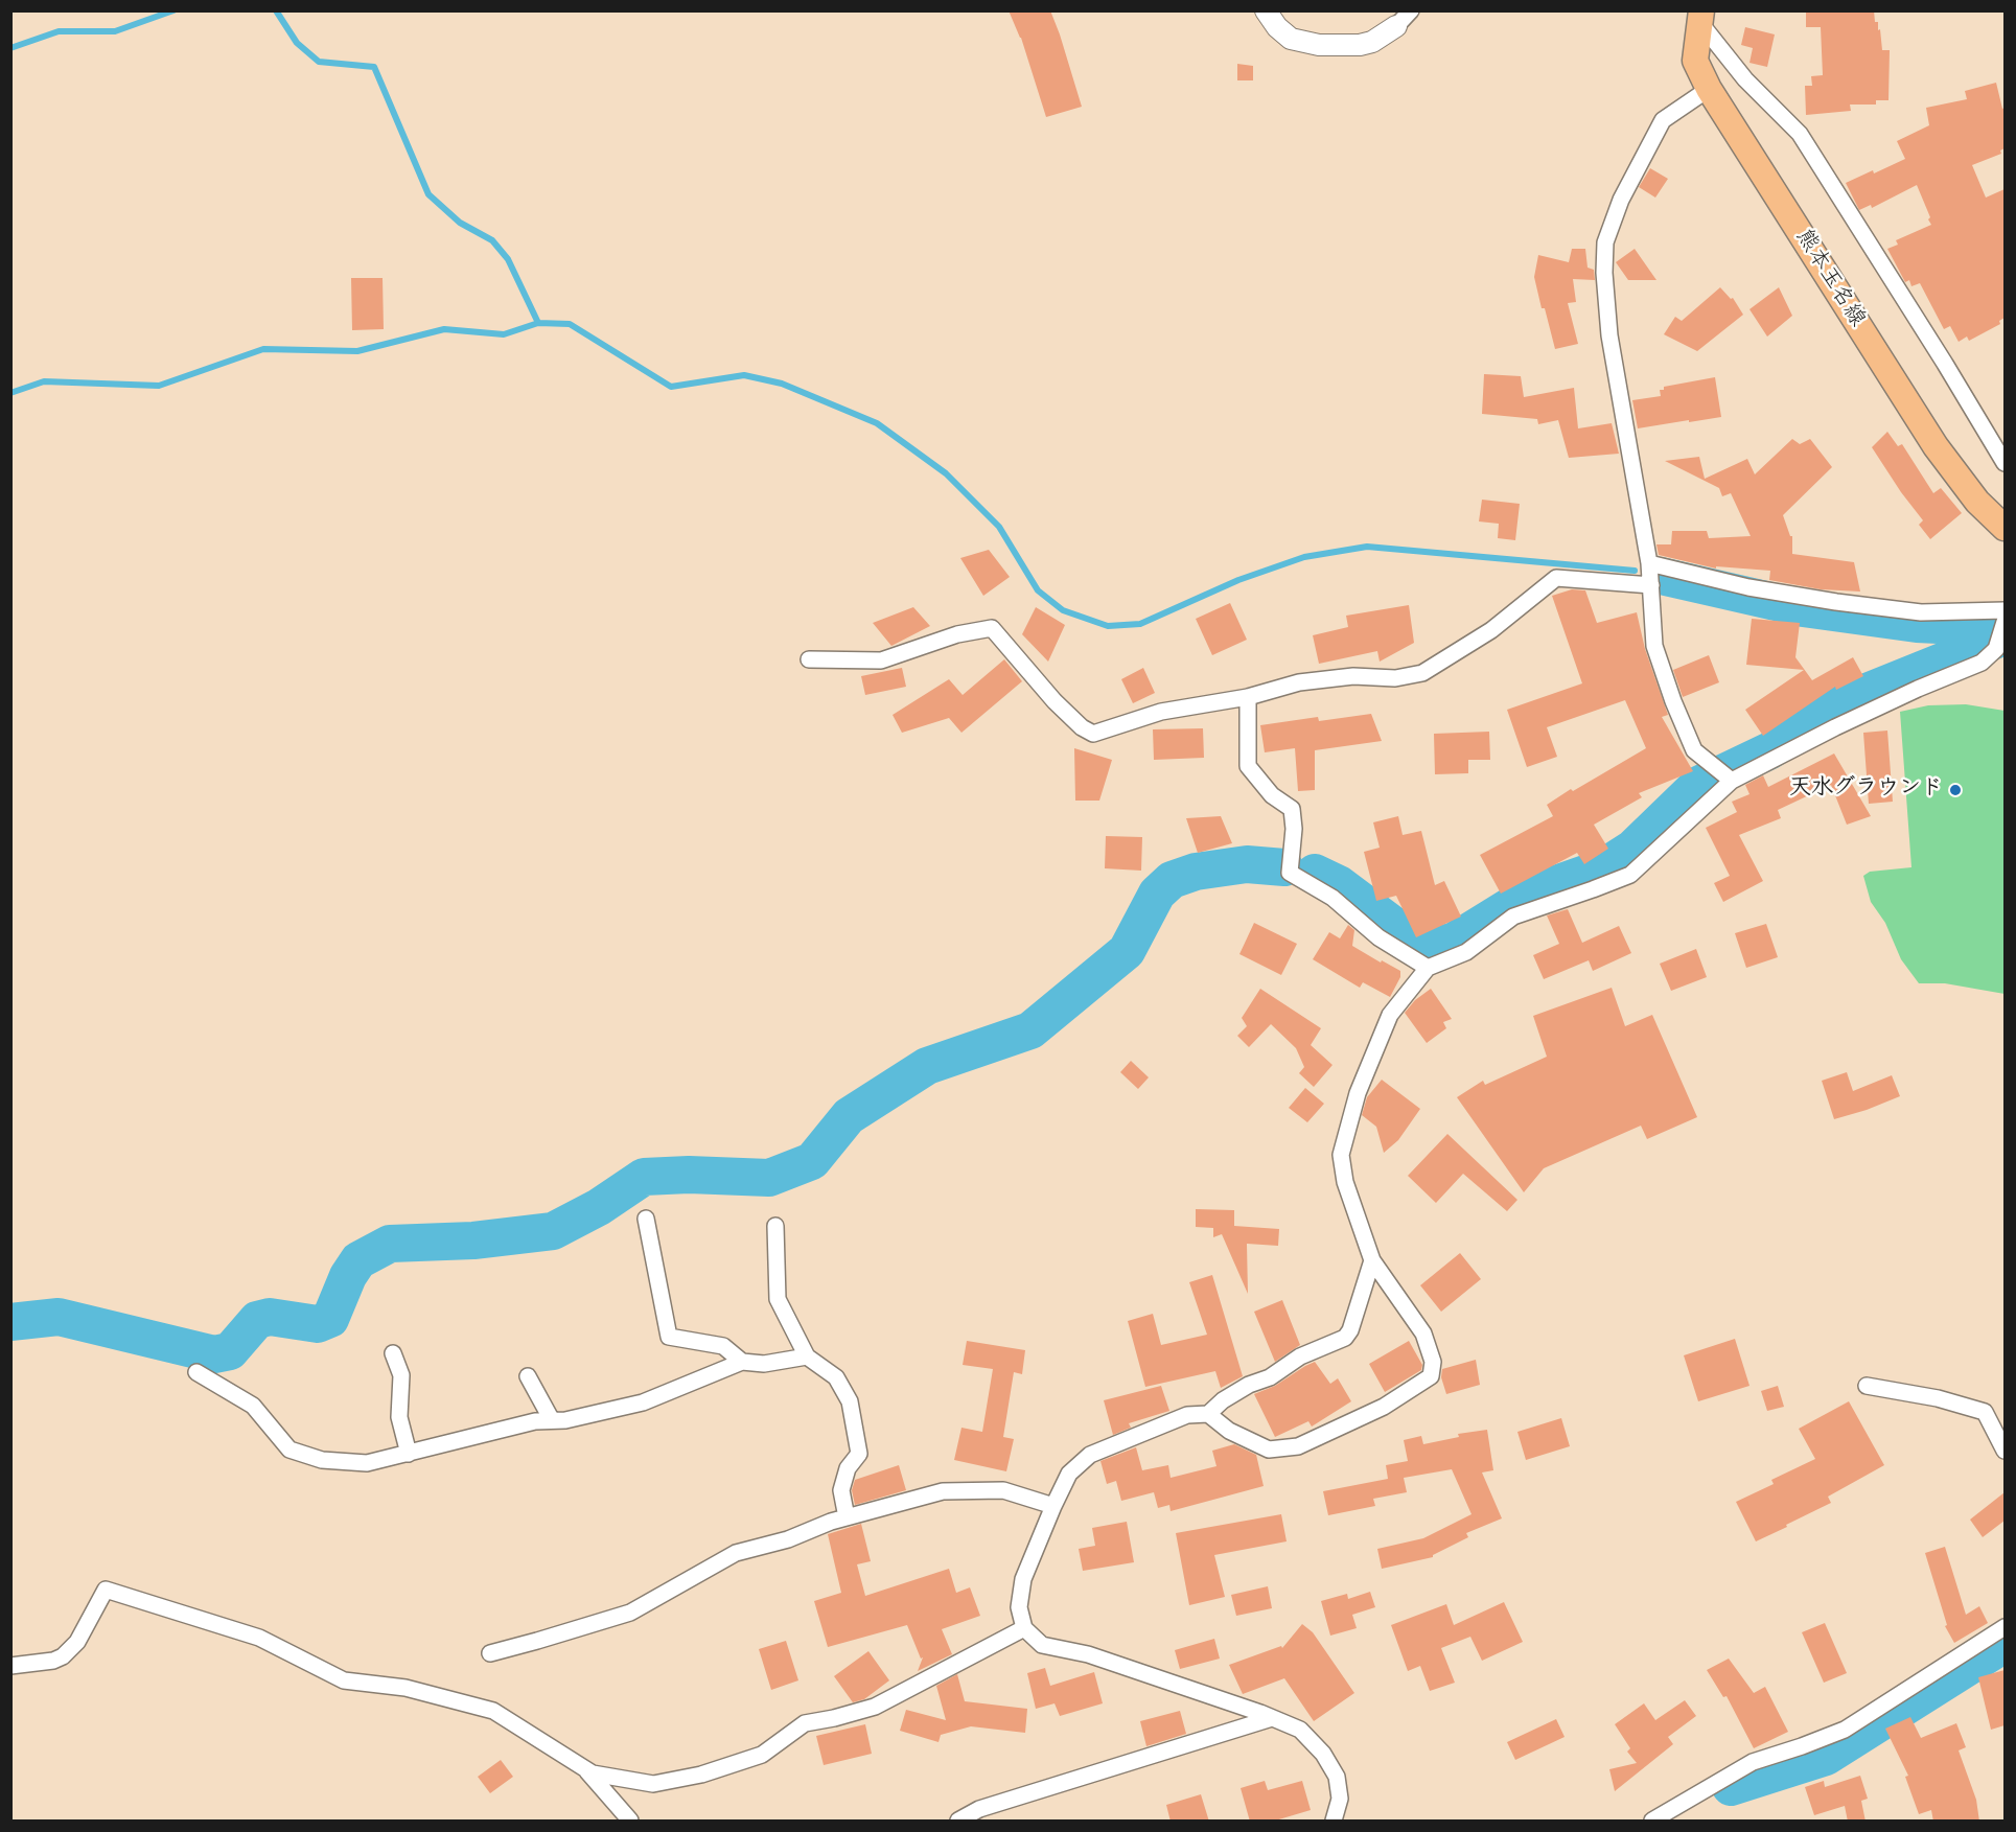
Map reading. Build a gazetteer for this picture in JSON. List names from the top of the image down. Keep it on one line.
{"streets":{"main road":["熊本玉名線"]},"places":["天水グラウンド"]}
